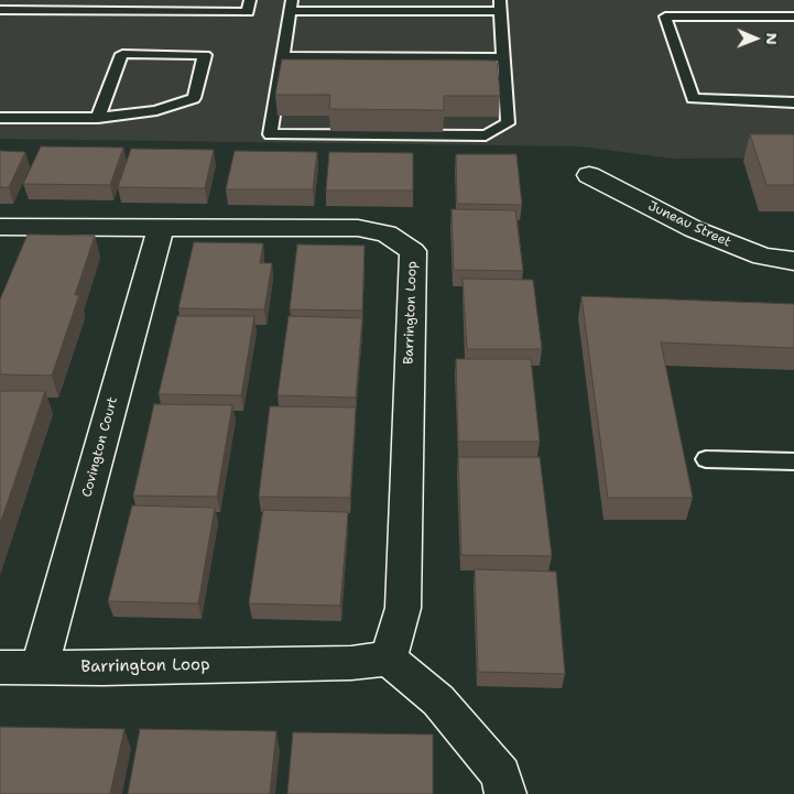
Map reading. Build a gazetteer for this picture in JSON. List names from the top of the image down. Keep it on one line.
{"streets":{"street":["Juneau Street","Barrington Loop","Covington Court"]},"crossings":[["Barrington Loop","Covington Court"]],"north":"right"}
